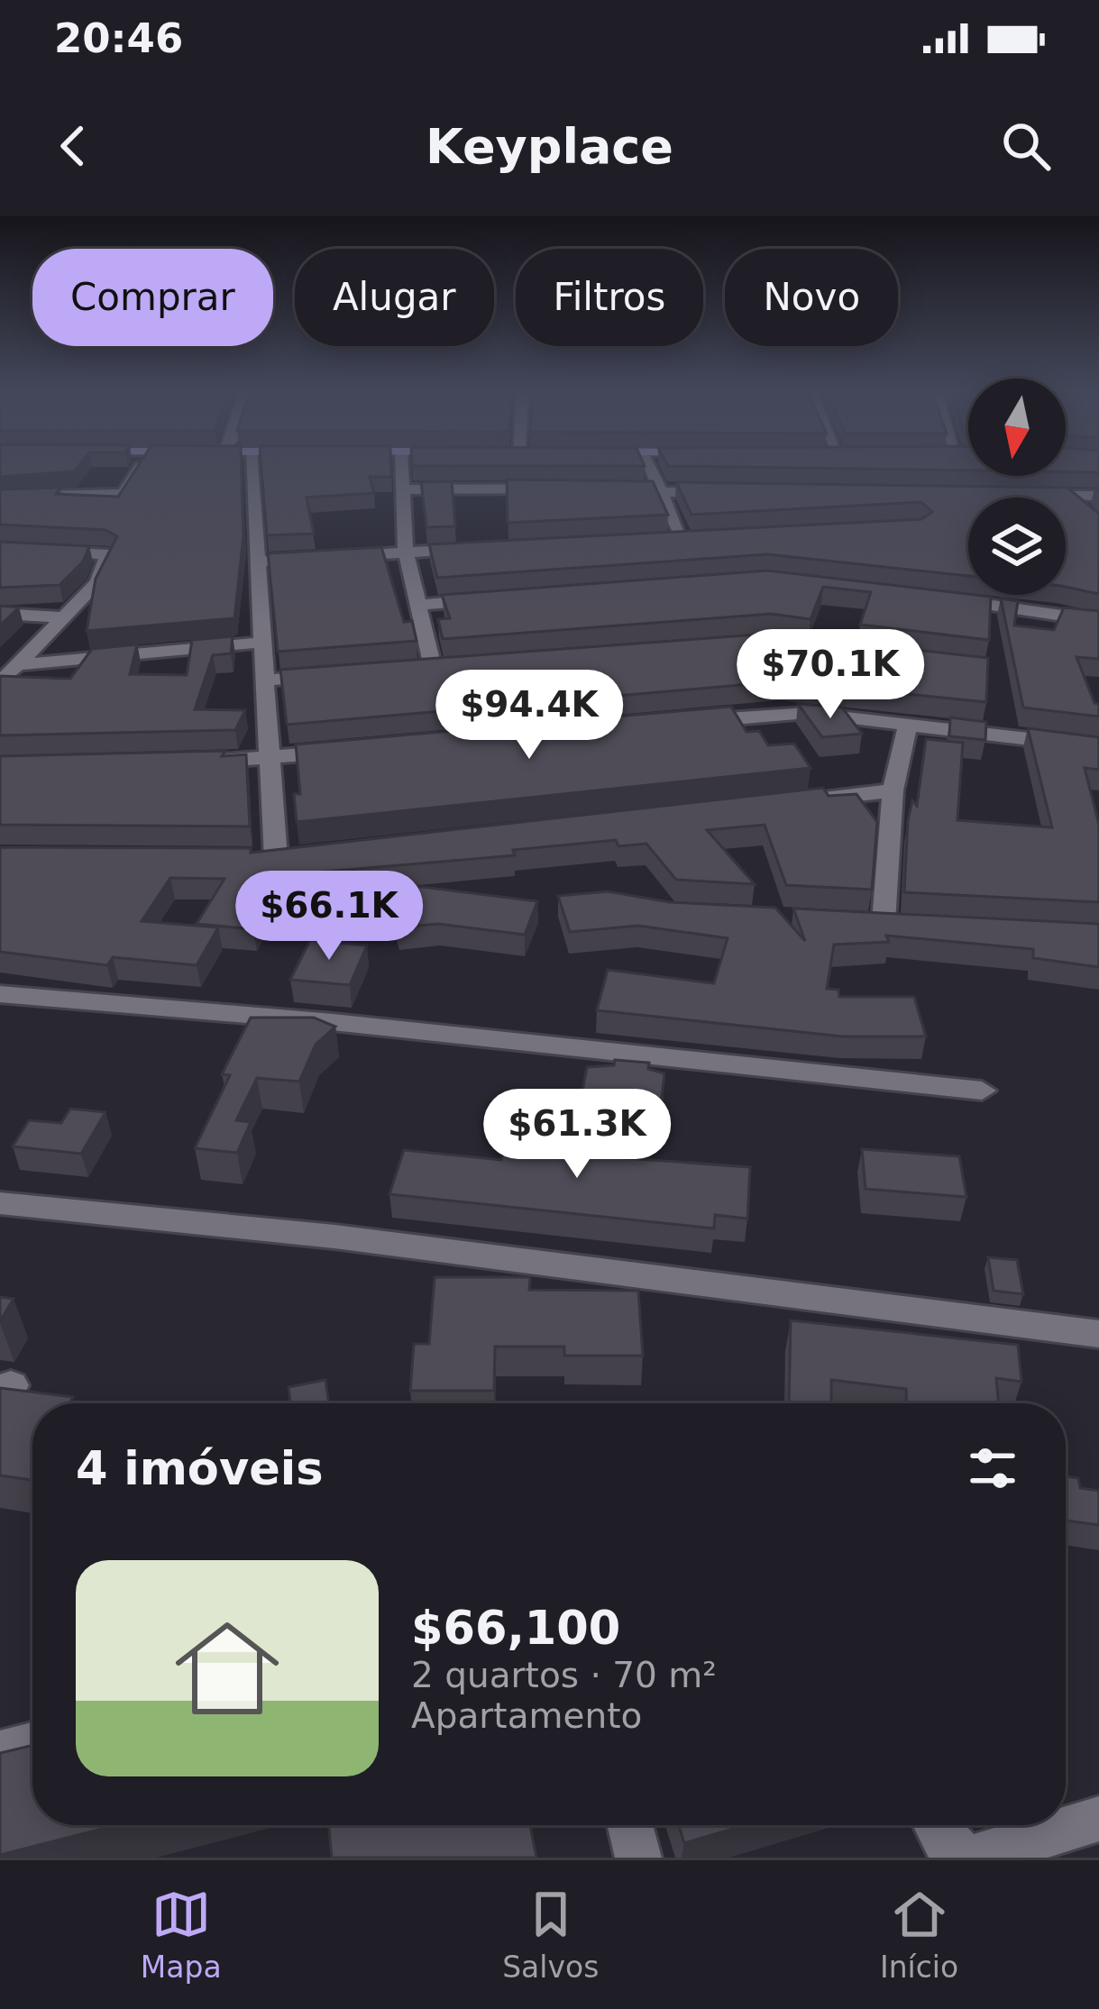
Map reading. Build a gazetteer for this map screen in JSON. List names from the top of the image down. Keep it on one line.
{"north":"bottom","page":{"status":"20:46","header":"Keyplace","chip":["Comprar","Alugar","Filtros","Novo"],"price":["$70.1K","$94.4K","$66.1K","$61.3K"],"heading":"4 imóveis","list":[{"name":"$66,100","note":"2 quartos · 70 m² · Apartamento"}],"tabs":["Mapa","Salvos","Início"]}}
